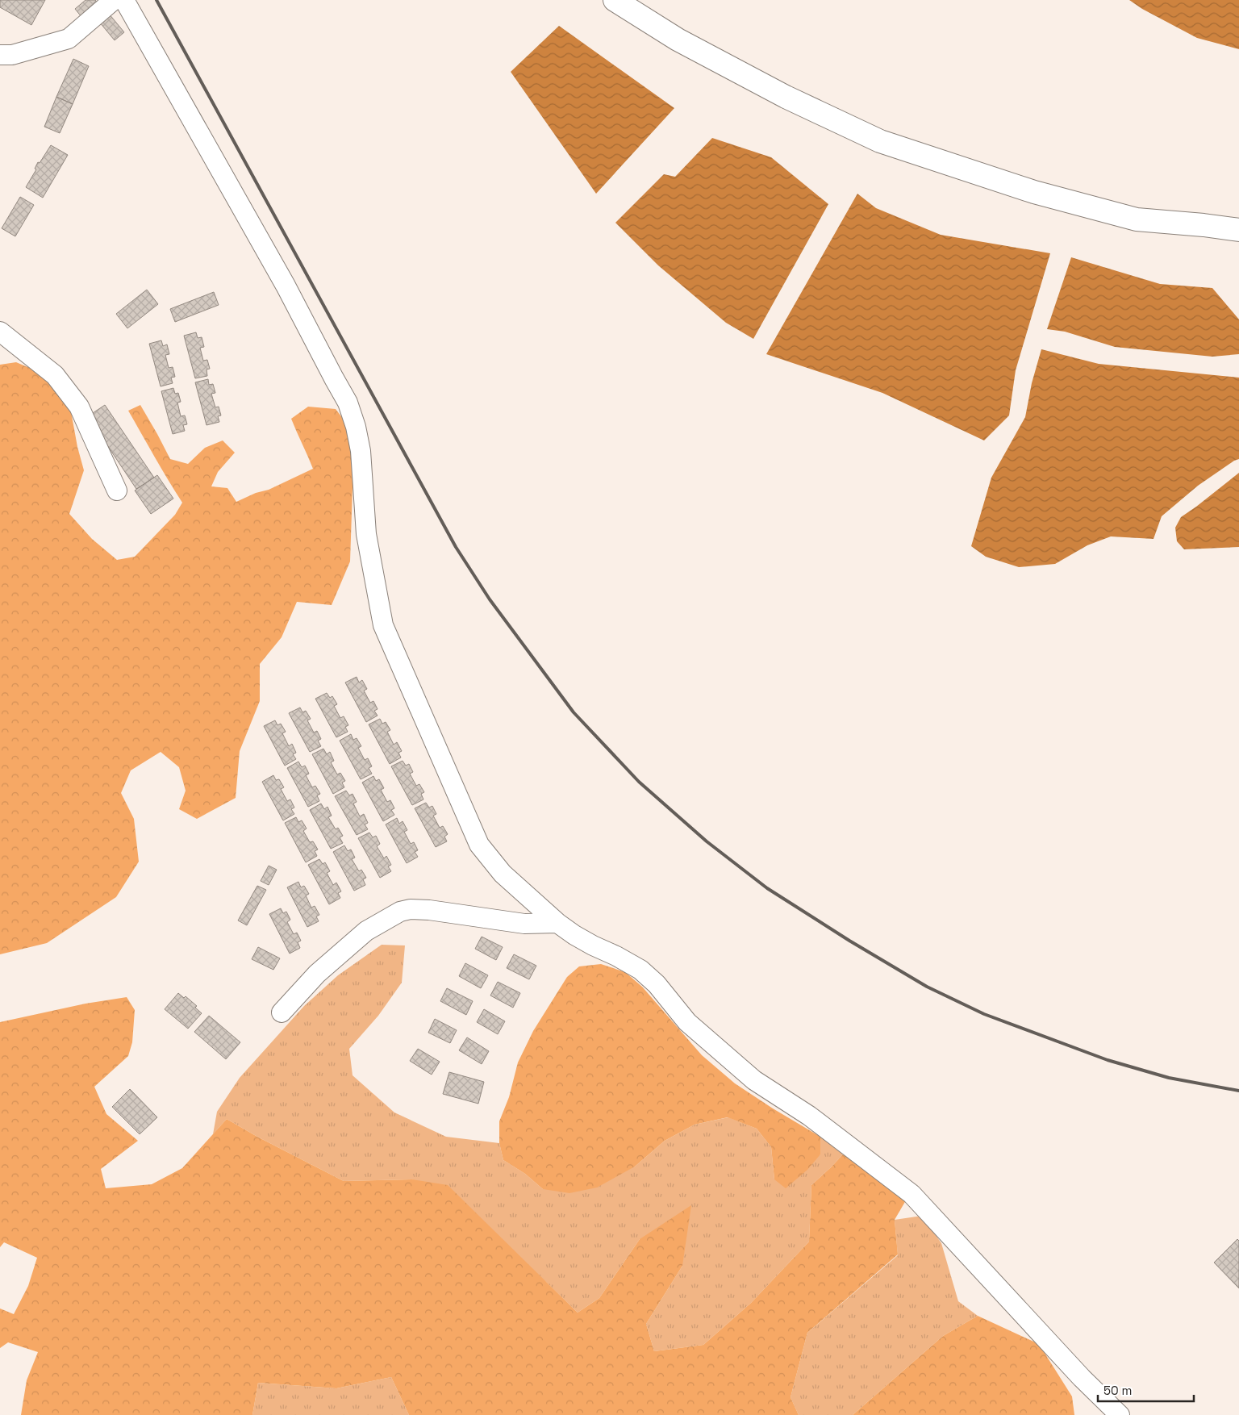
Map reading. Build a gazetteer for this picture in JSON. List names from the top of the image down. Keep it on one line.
{"scale_bar":"50 m"}
